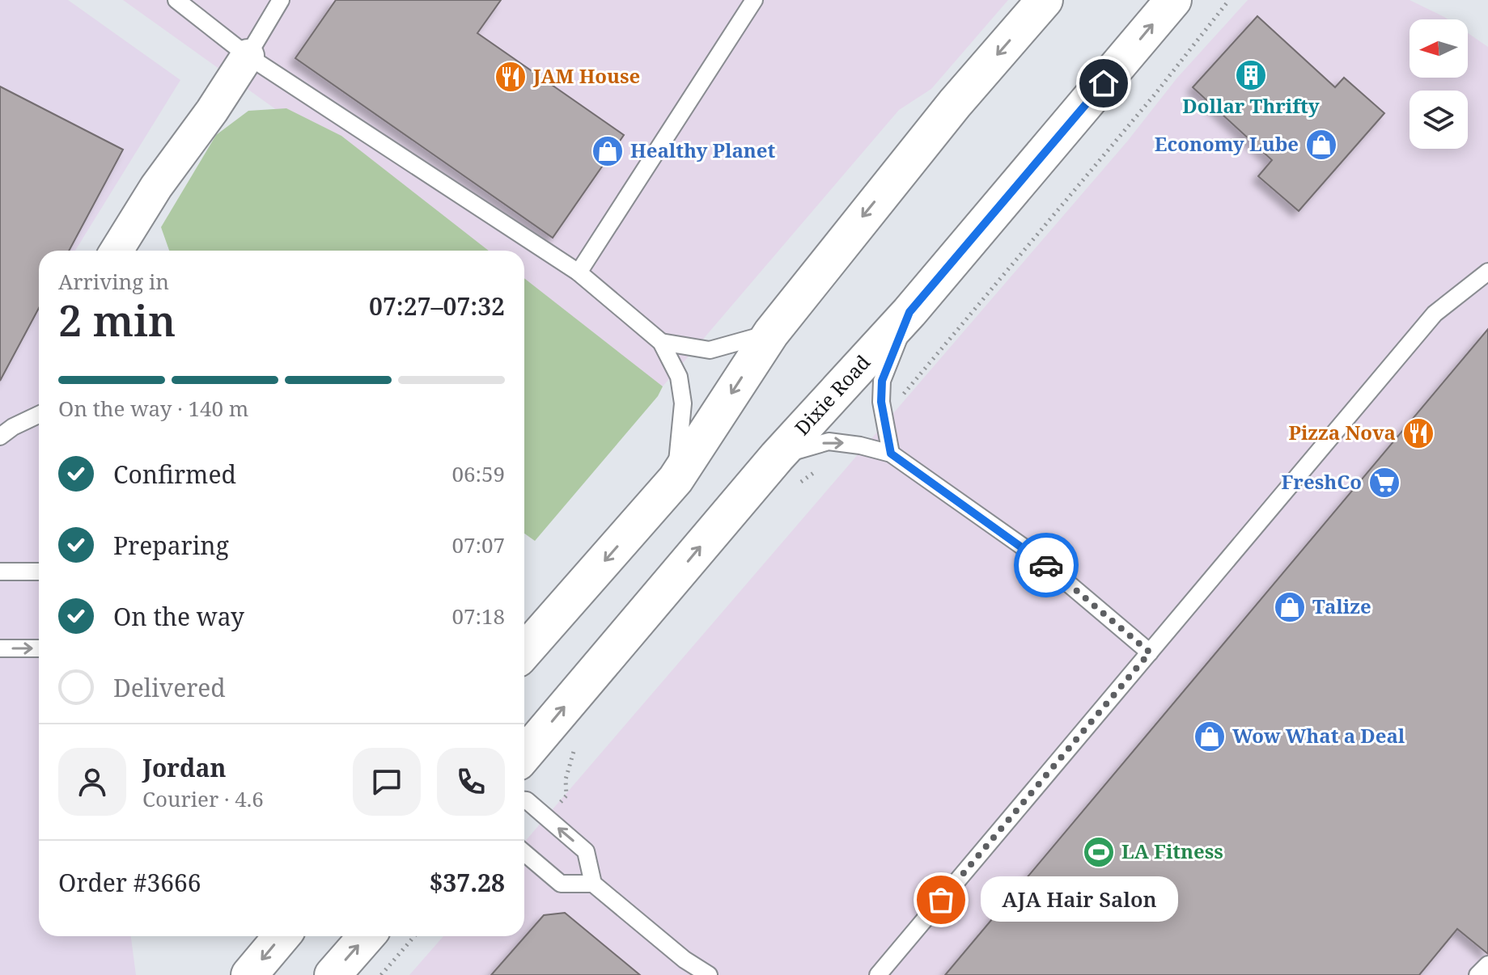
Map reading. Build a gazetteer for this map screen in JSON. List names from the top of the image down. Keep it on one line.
{"streets":{"main road":["Dixie Road"]},"places":{"building":["Dollar Thrifty"],"restaurant":["JAM House","Pizza Nova"],"shop":["Economy Lube","Healthy Planet","Talize","Wow What a Deal"],"supermarket":["FreshCo"],"sports":["LA Fitness"],"other":["AJA Hair Salon"]},"north":"left","page":{"heading":["2 min","Arriving in","07:27–07:32"],"panel":["Jordan","Courier · 4.6","Order #3666","$37.28"],"bar":"On the way · 140 m","list":[["Confirmed","06:59"],["Preparing","07:07"],["On the way","07:18"],"Delivered"],"bubble":"AJA Hair Salon"}}
